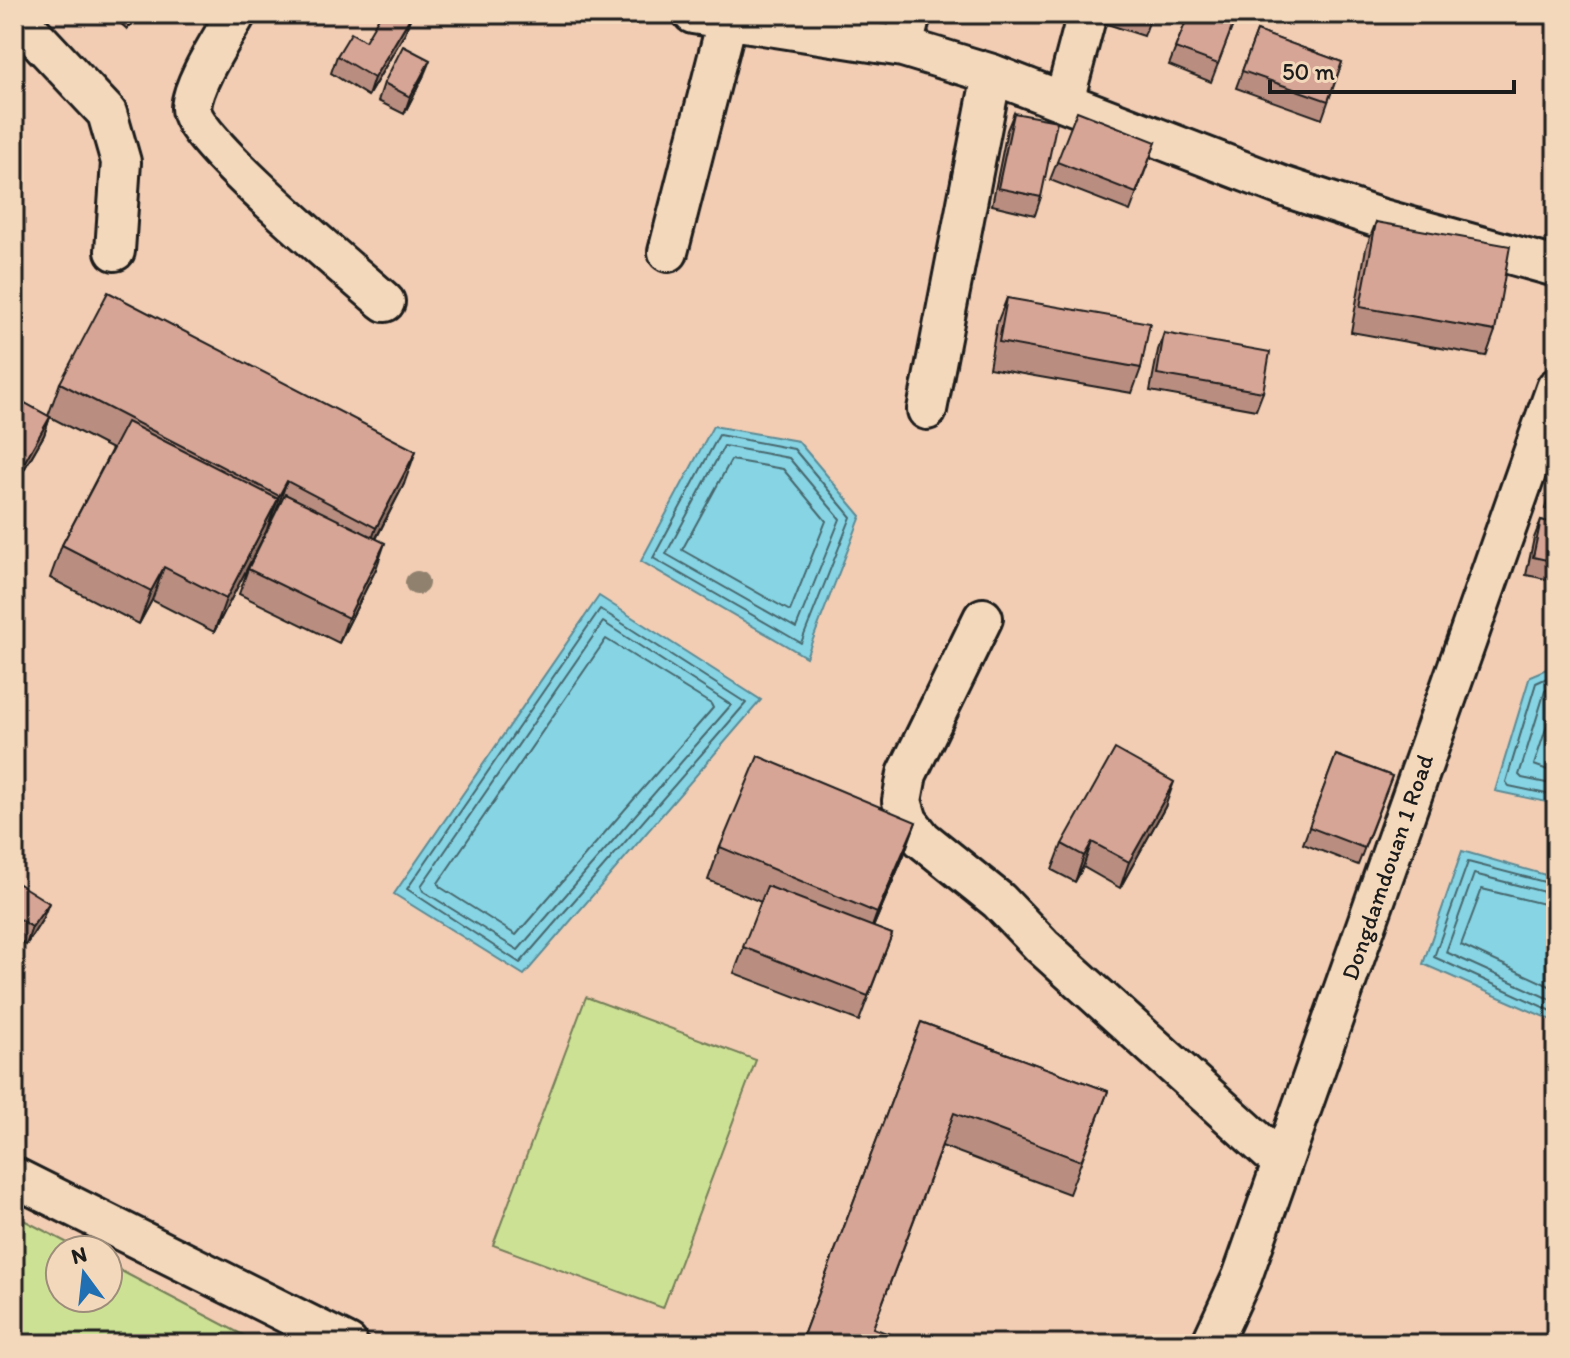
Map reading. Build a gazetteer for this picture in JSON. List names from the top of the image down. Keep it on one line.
{"streets":{"street":["Dongdamdouan 1 Road"]},"scale_bar":"50 m","north":"top"}
